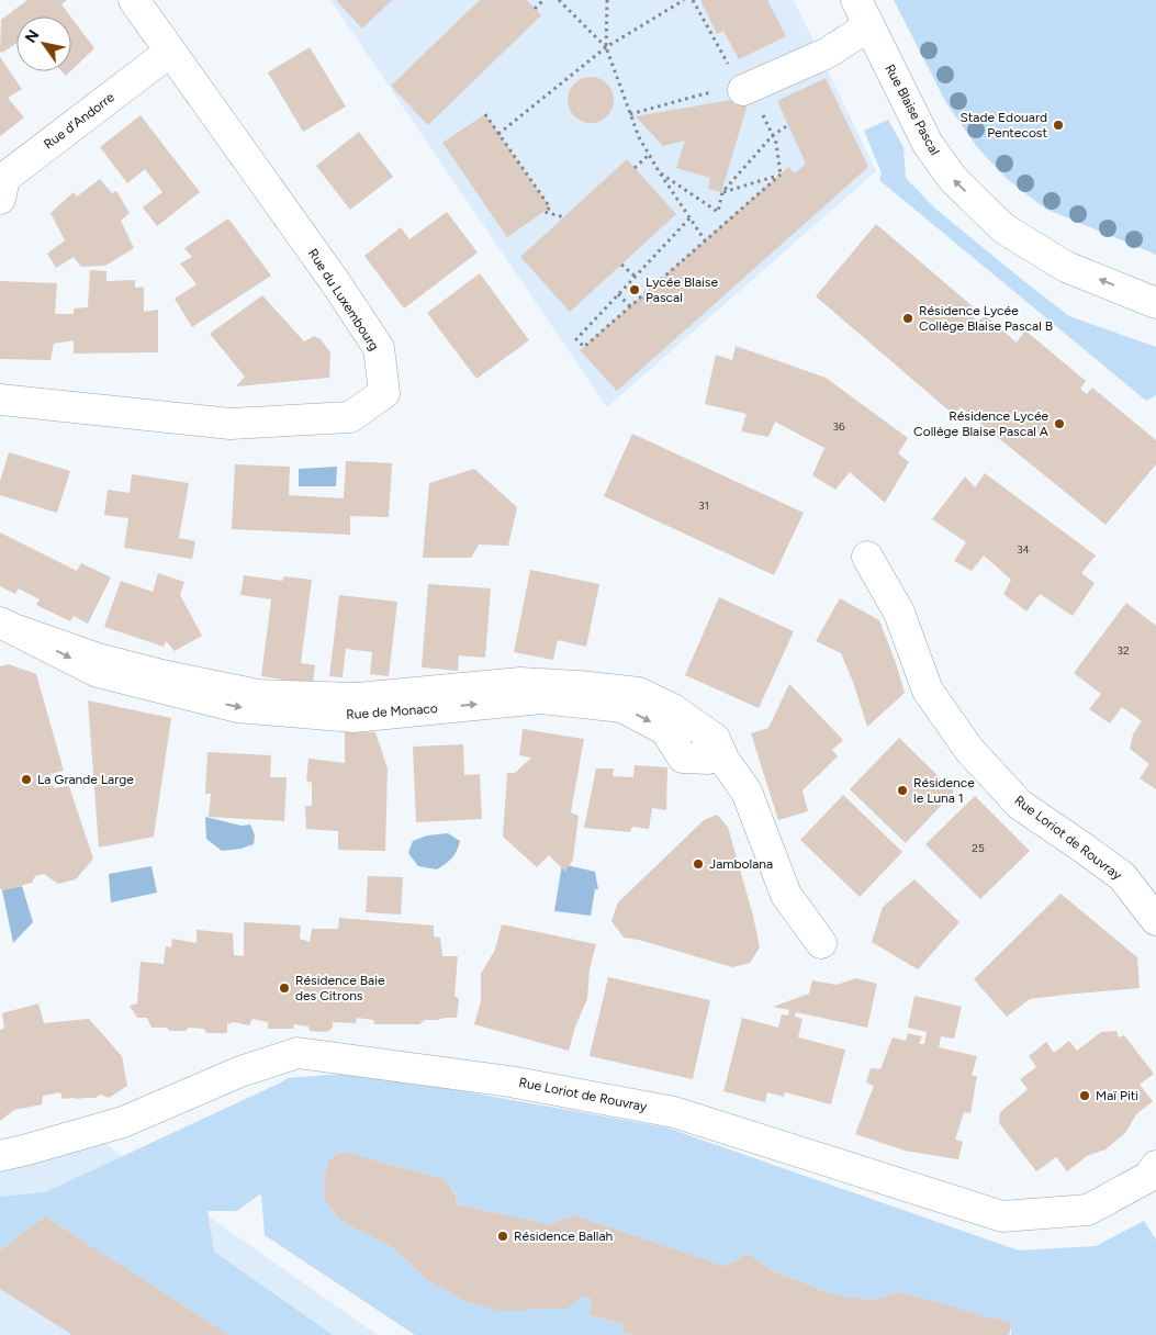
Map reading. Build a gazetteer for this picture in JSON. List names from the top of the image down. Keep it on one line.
{"streets":{"street":["Rue Blaise Pascal","Rue d'Andorre","Rue du Luxembourg","Rue de Monaco","Rue Loriot de Rouvray"]},"crossings":[["Rue d'Andorre","Rue du Luxembourg"]],"one_way":["Rue Blaise Pascal"],"places":["Stade Edouard Pentecost","Lycée Blaise Pascal","Résidence Lycée Collège Blaise Pascal B","Résidence Lycée Collège Blaise Pascal A","La Grande Large","Résidence le Luna 1","Jambolana","Résidence Baie des Citrons","Maï Piti","Résidence Ballah"],"house_numbers":["36","31","34","32","25"],"north":"top left"}
